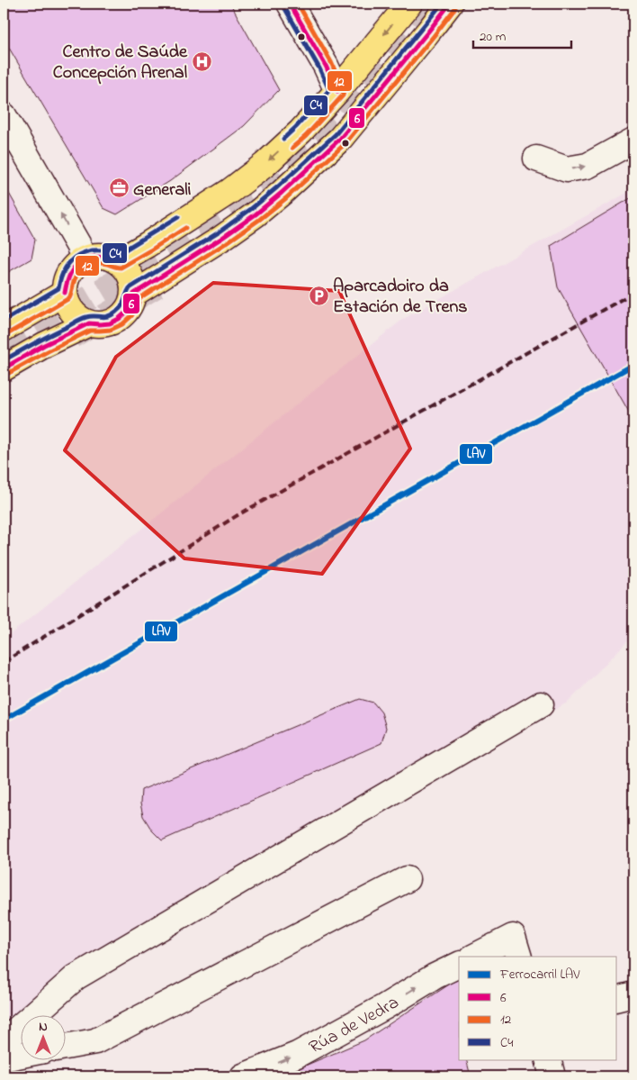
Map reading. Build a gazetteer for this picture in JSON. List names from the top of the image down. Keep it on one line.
{"streets":{"street":["Rúa de Vedra"]},"places":{"hospital":["Centro de Saúde Concepción Arenal"],"office":["Generali"],"parking":["Aparcadoiro da Estación de Trens"]},"lines":["transit line 6","transit line 12","transit line C4","rail line LAV"],"legend":["Ferrocarril LAV","6","12","C4"],"scale_bar":"20 m","north":"top"}
